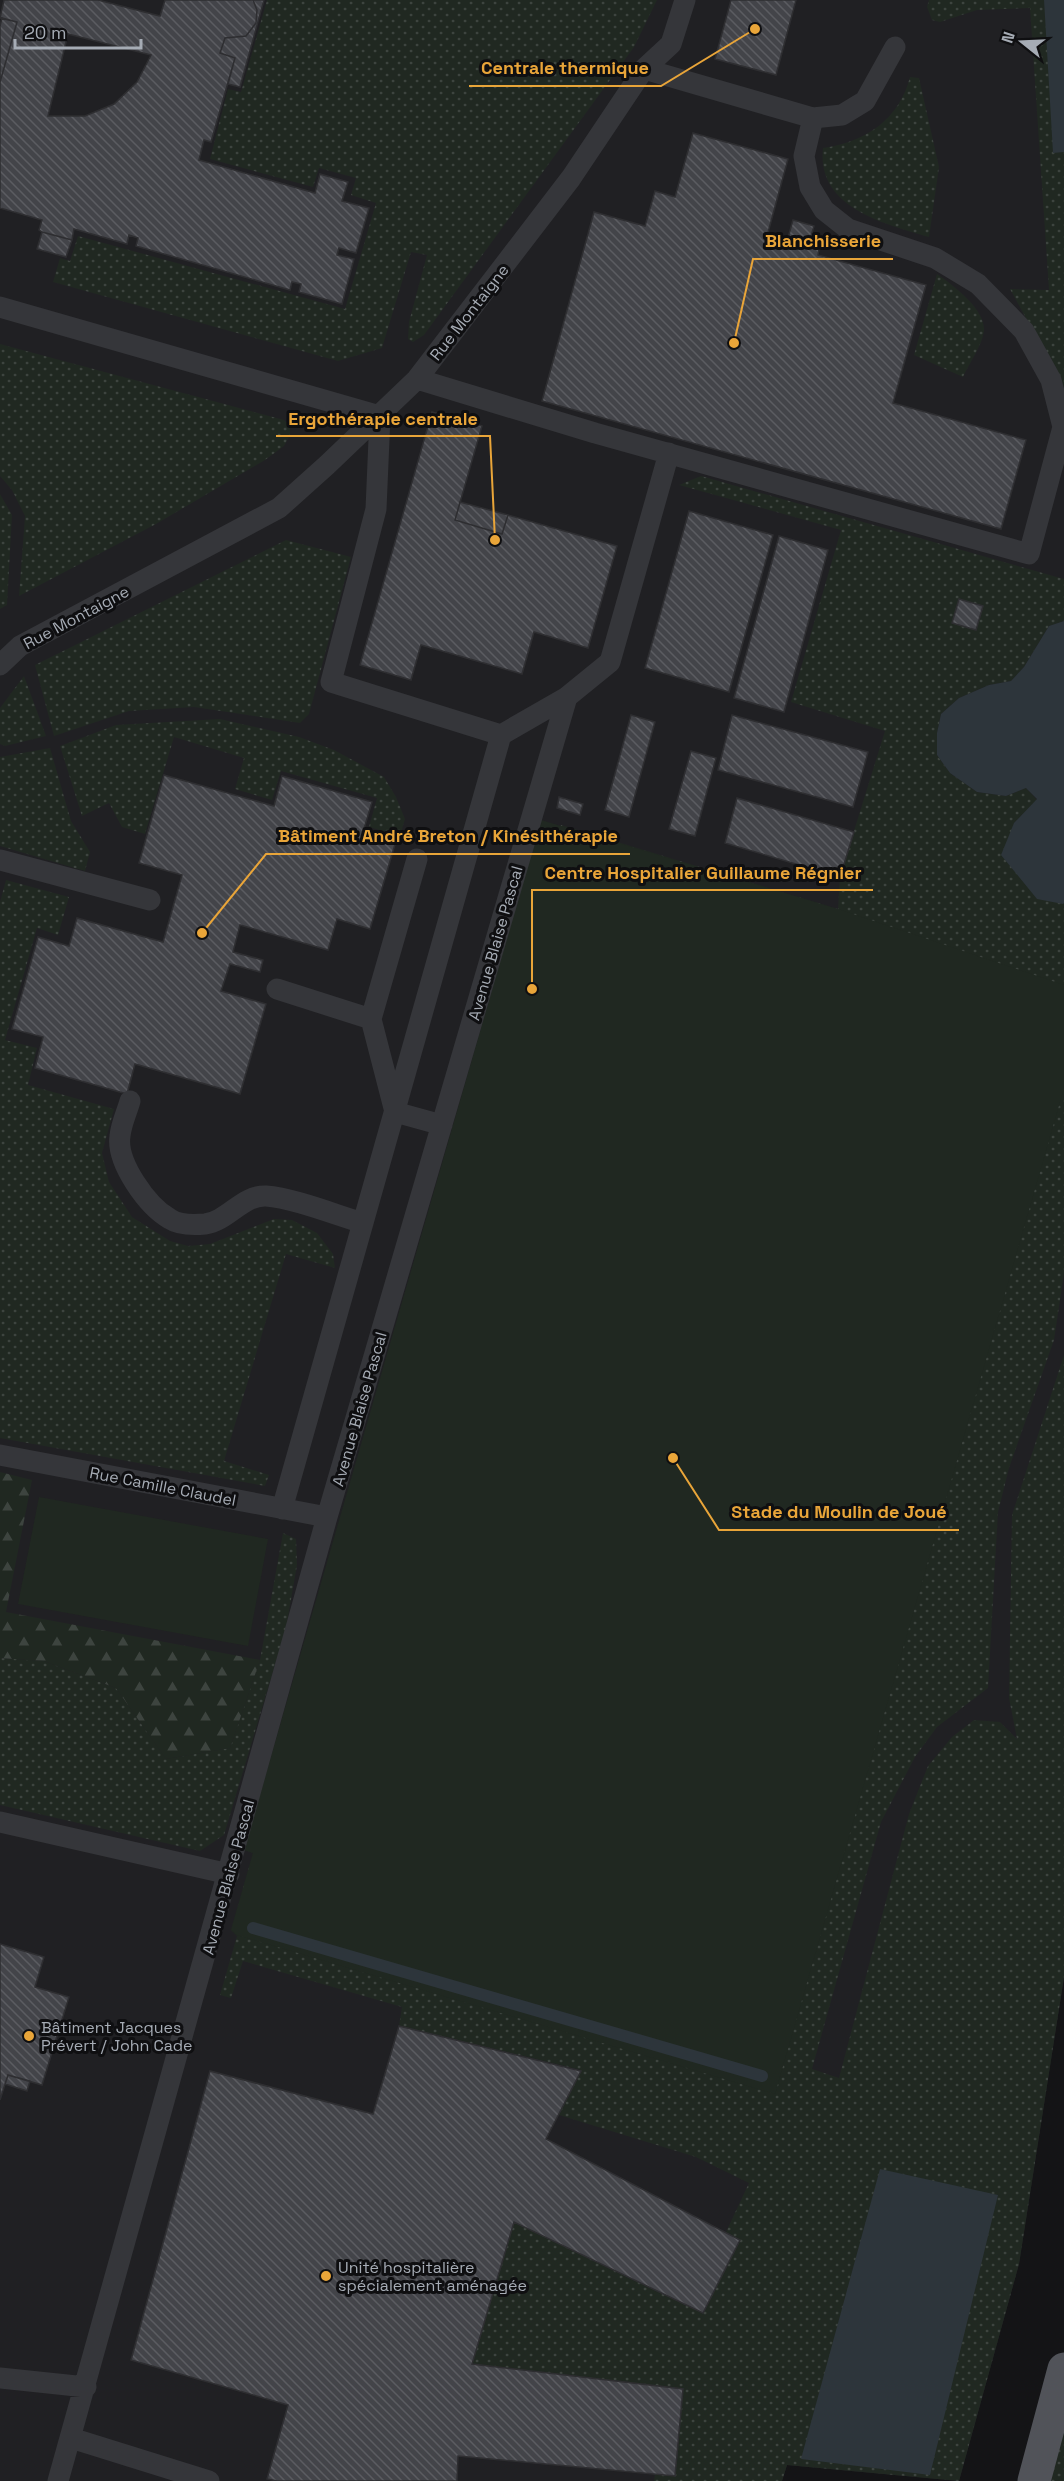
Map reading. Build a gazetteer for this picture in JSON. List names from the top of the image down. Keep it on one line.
{"streets":{"lane":["Rue Montaigne","Avenue Blaise Pascal","Rue Camille Claudel"]},"crossings":[["Avenue Blaise Pascal","Rue Camille Claudel"]],"places":["Centrale thermique","Blanchisserie","Ergothérapie centrale","Bâtiment André Breton / Kinésithérapie","Centre Hospitalier Guillaume Régnier","Stade du Moulin de Joué","Bâtiment Jacques Prévert / John Cade","Unité hospitalière spécialement aménagée"],"scale_bar":"20 m","north":"left"}
